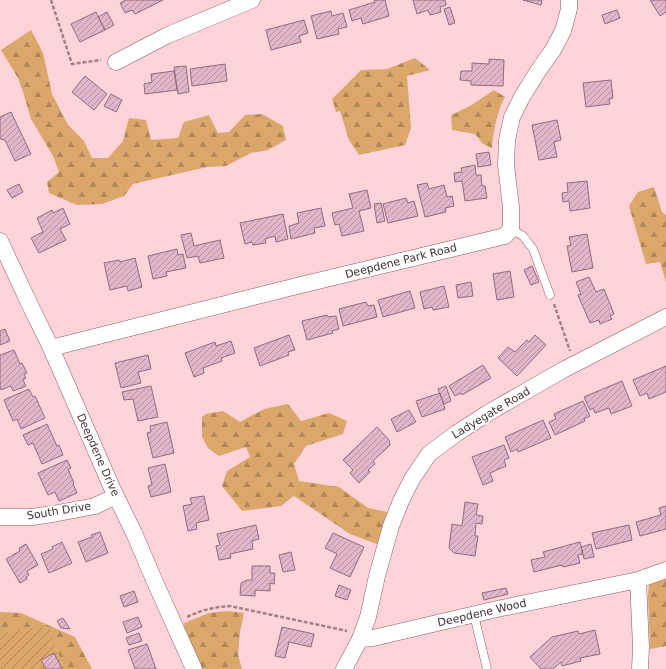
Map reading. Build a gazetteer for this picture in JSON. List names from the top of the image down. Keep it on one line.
{"streets":{"street":["Deepdene Park Road","Ladyegate Road","Deepdene Drive","South Drive","Deepdene Wood"]},"crossings":[["Deepdene Park Road","Deepdene Drive"],["Ladyegate Road","Deepdene Wood"],["Deepdene Drive","South Drive"]]}
